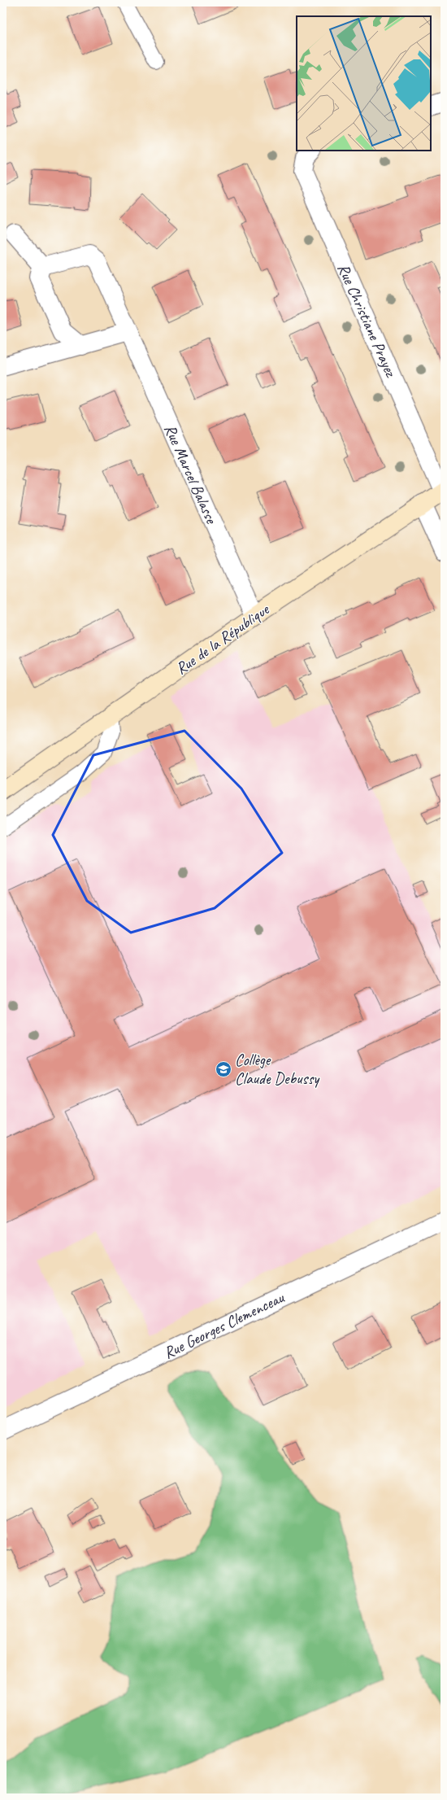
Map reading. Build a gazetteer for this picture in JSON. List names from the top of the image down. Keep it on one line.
{"streets":{"street":["Rue Christiane Prayez","Rue Marcel Balasse","Rue de la République","Rue Georges Clemenceau"]},"crossings":[["Rue Christiane Prayez","Rue de la République"],["Rue Marcel Balasse","Rue de la République"]],"places":{"school or university":["Collège Claude Debussy"]}}
